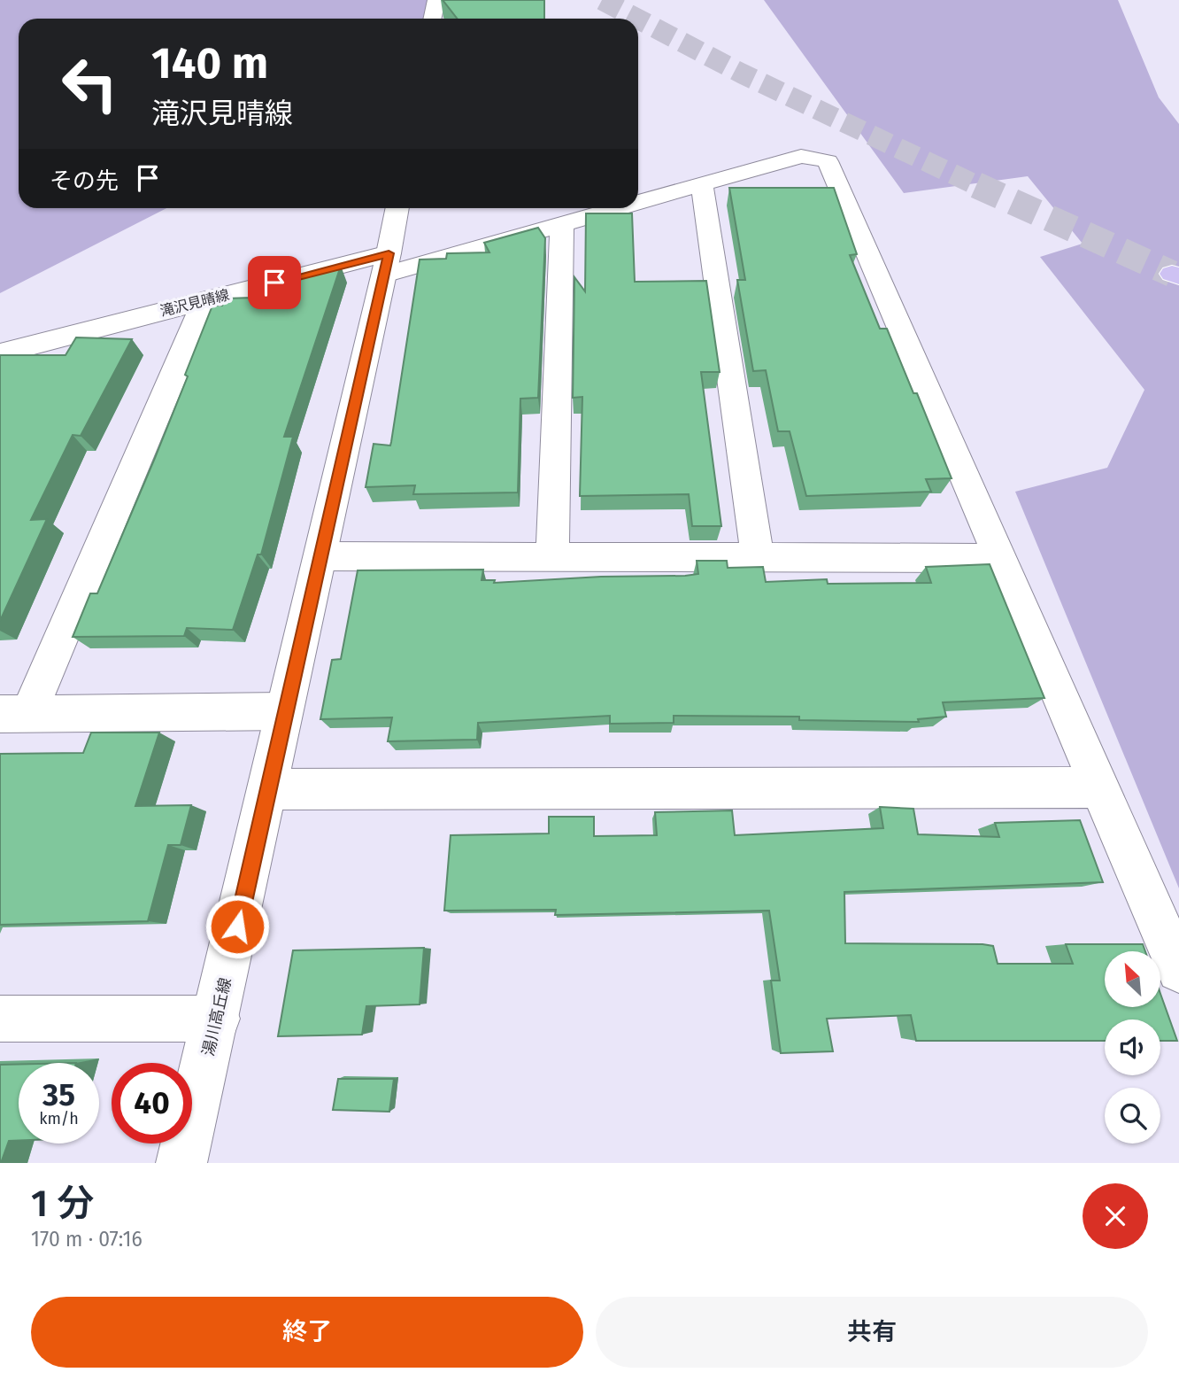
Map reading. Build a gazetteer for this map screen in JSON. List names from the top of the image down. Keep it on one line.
{"streets":{"street":["滝沢見晴線","湯川高丘線"]},"crossings":[["滝沢見晴線","湯川高丘線"]],"north":"top left","page":{"turn":["140 m","滝沢見晴線"],"then":"その先","speed":"35 km/h","limit":"40","heading":["1 分","170 m · 07:16"],"buttons":["終了","共有"]}}
